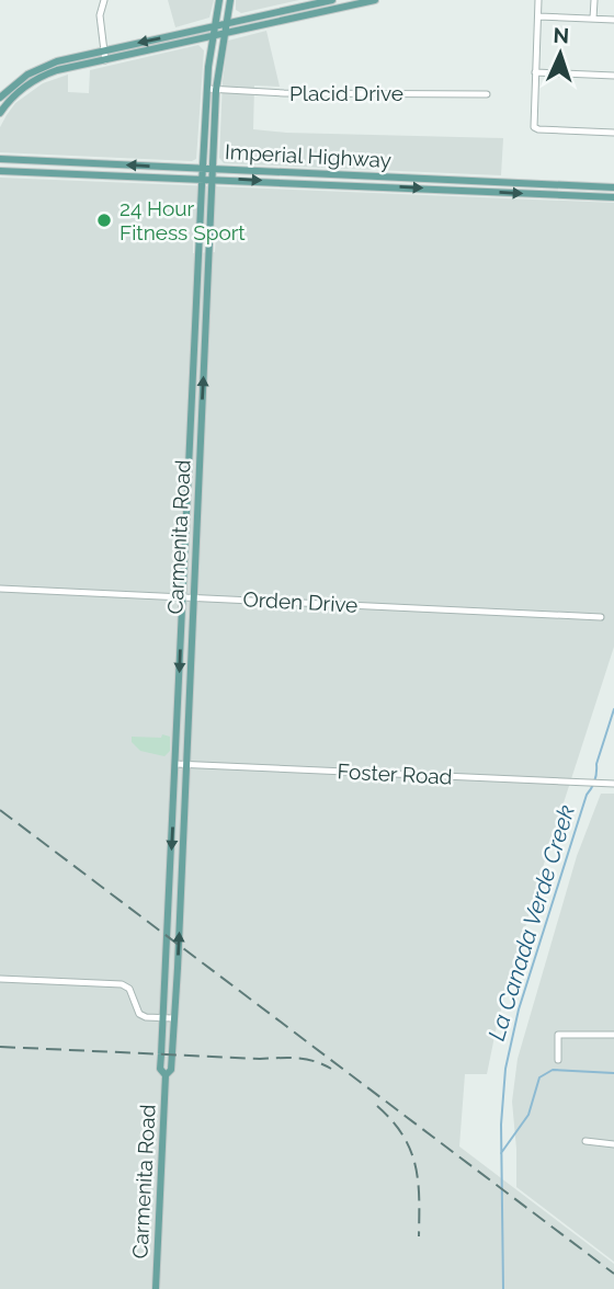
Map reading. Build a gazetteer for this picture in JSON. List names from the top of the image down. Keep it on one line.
{"streets":{"main road":["Imperial Highway","Carmenita Road"],"street":["Placid Drive","Orden Drive","Foster Road"]},"crossings":[["Placid Drive","Carmenita Road"],["Imperial Highway","Carmenita Road"],["Carmenita Road","Orden Drive"],["Carmenita Road","Foster Road"]],"water":["La Canada Verde Creek"],"places":["24 Hour Fitness Sport"],"north":"top"}
